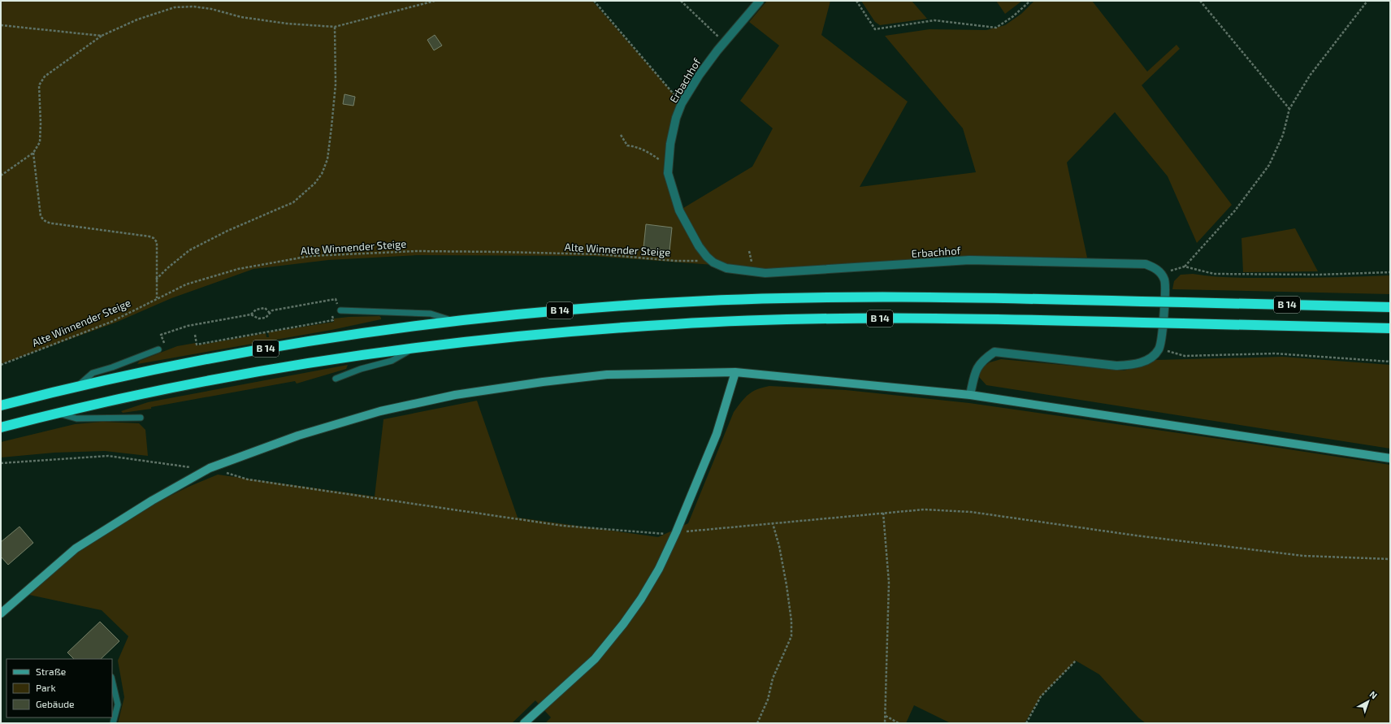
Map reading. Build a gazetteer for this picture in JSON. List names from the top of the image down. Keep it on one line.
{"streets":{"highway":["B 14"],"street":["Erbachhof"],"path":["Alte Winnender Steige"]},"crossings":[["Erbachhof","Alte Winnender Steige"]],"legend":["Straße","Park","Gebäude"],"north":"top right"}
